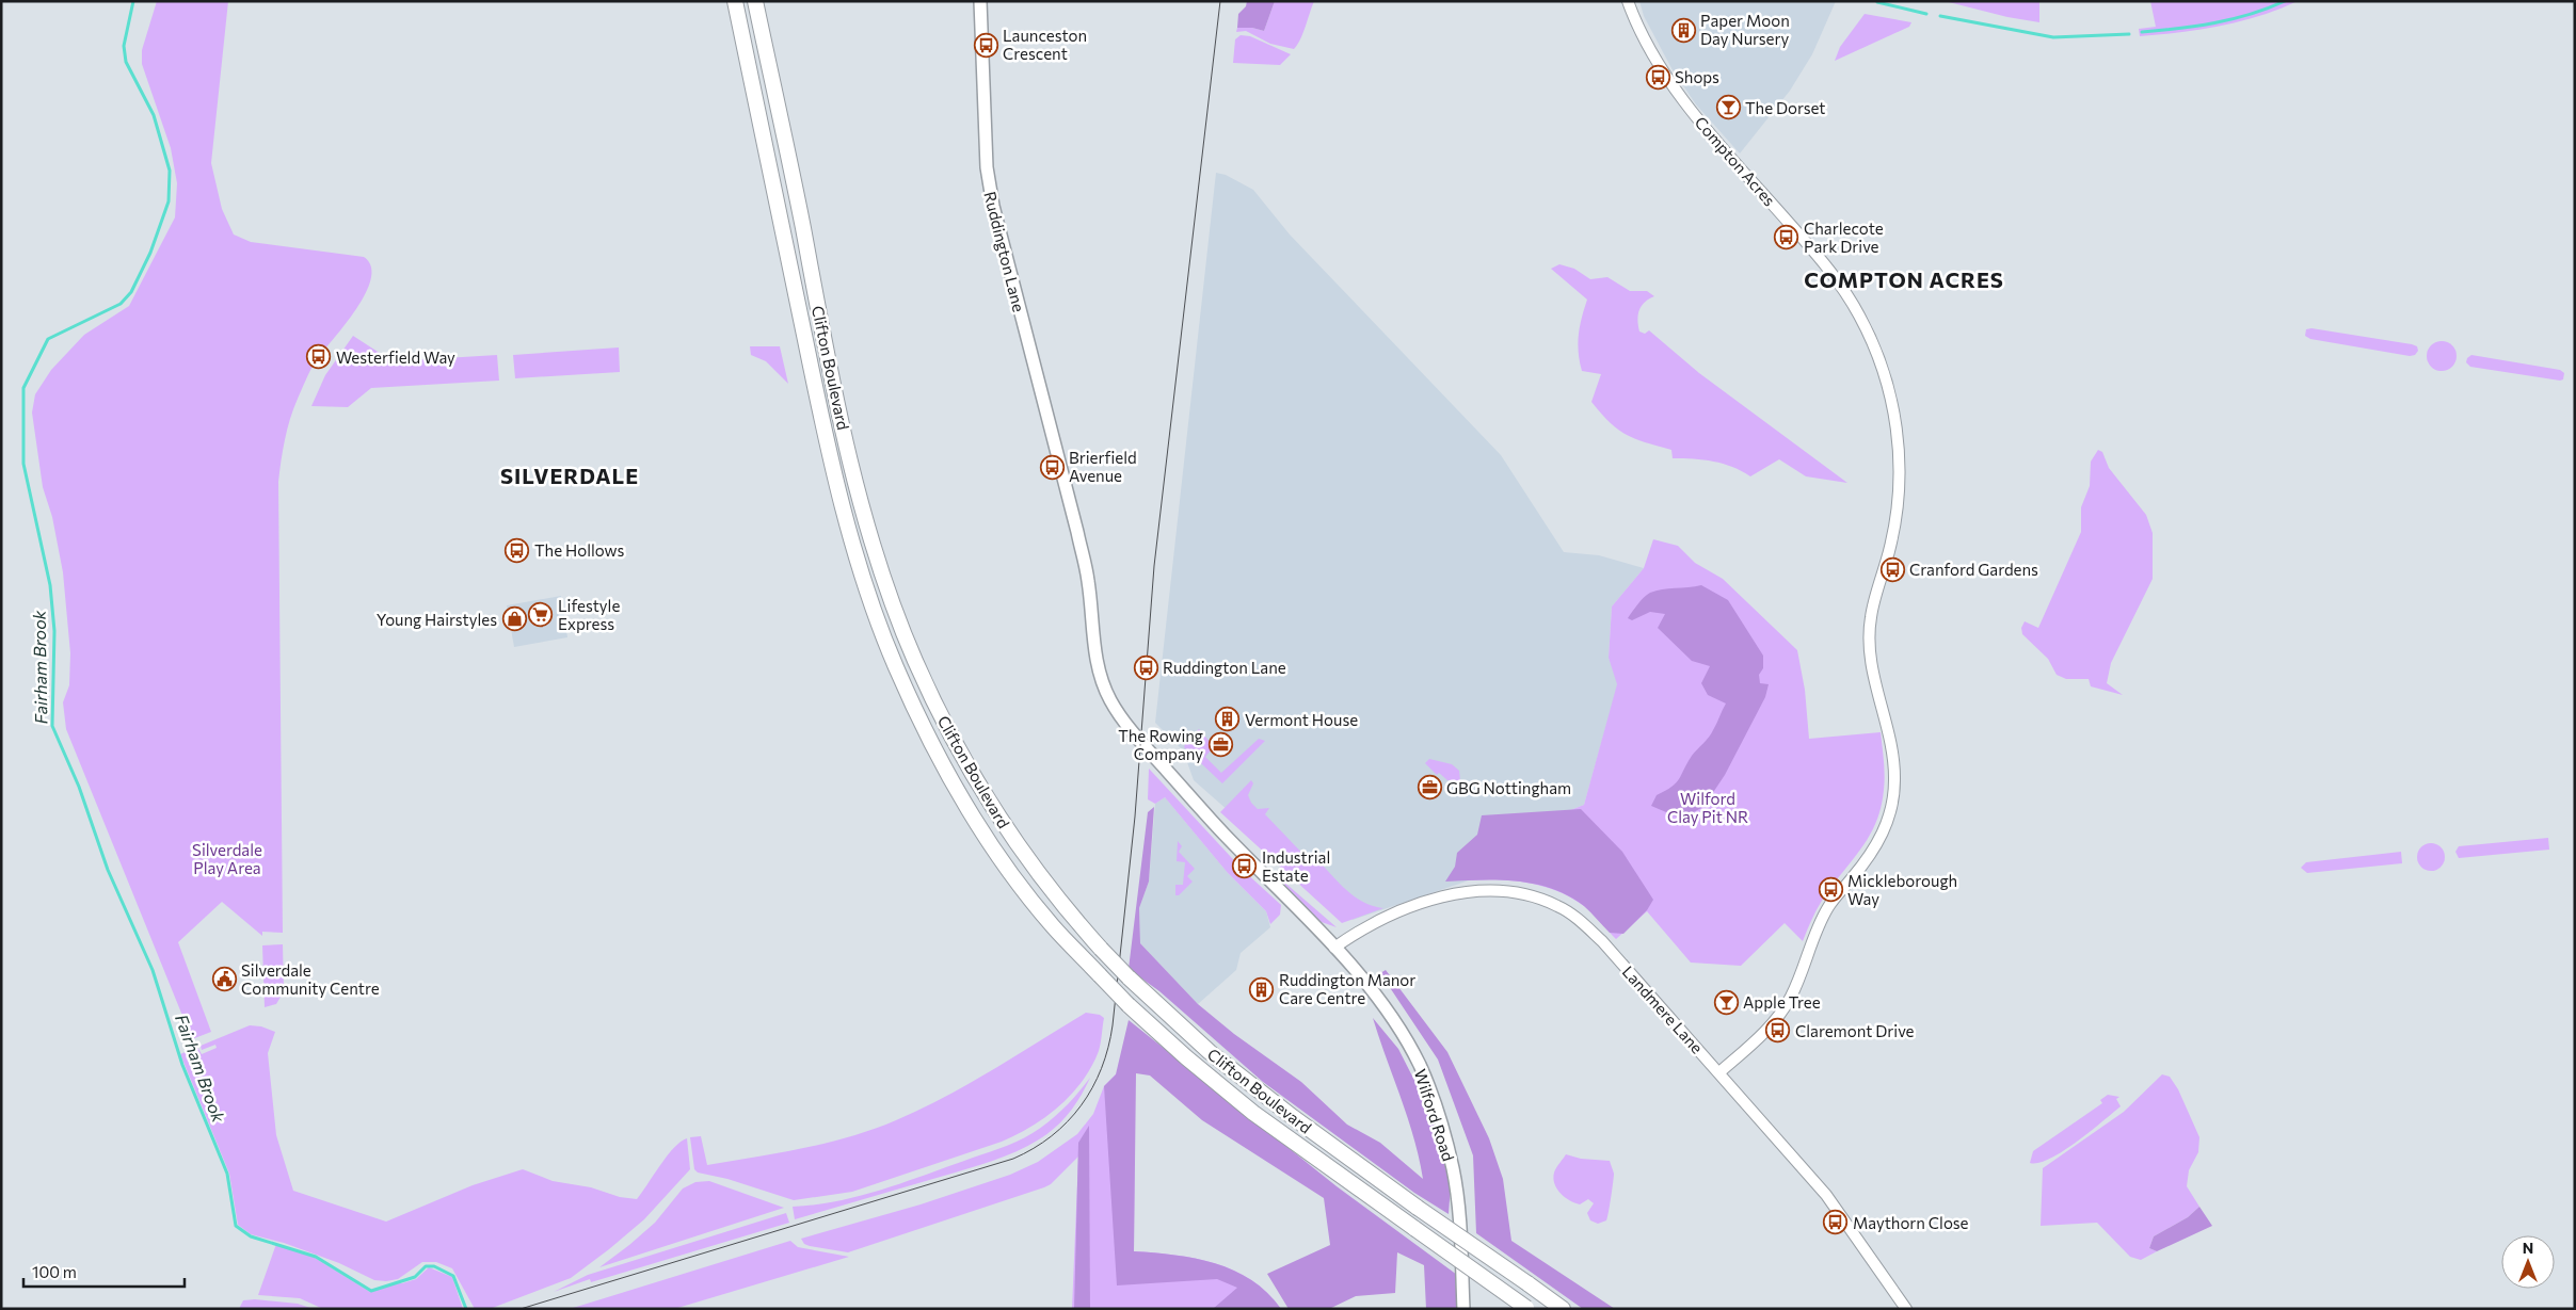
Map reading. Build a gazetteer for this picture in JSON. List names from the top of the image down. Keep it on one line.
{"streets":{"highway":["Clifton Boulevard"],"main road":["Ruddington Lane","Wilford Road"],"street":["Compton Acres","Landmere Lane"]},"crossings":[["Compton Acres","Landmere Lane"],["Ruddington Lane","Landmere Lane"],["Ruddington Lane","Wilford Road"],["Landmere Lane","Wilford Road"]],"districts":["COMPTON ACRES","SILVERDALE"],"water":["Fairham Brook"],"parks":["Wilford Clay Pit NR","Silverdale Play Area"],"places":{"building":["Paper Moon Day Nursery","Vermont House","Ruddington Manor Care Centre"],"bus stop":["Launceston Crescent","Shops","Charlecote Park Drive","Westerfield Way","Brierfield Avenue","The Hollows","Cranford Gardens","Ruddington Lane","Industrial Estate","Mickleborough Way","Claremont Drive","Maythorn Close"],"bar":["The Dorset","Apple Tree"],"supermarket":["Lifestyle Express"],"shop":["Young Hairstyles"],"office":["The Rowing Company","GBG Nottingham"],"public building":["Silverdale Community Centre"]},"scale_bar":"100 m","north":"top"}
